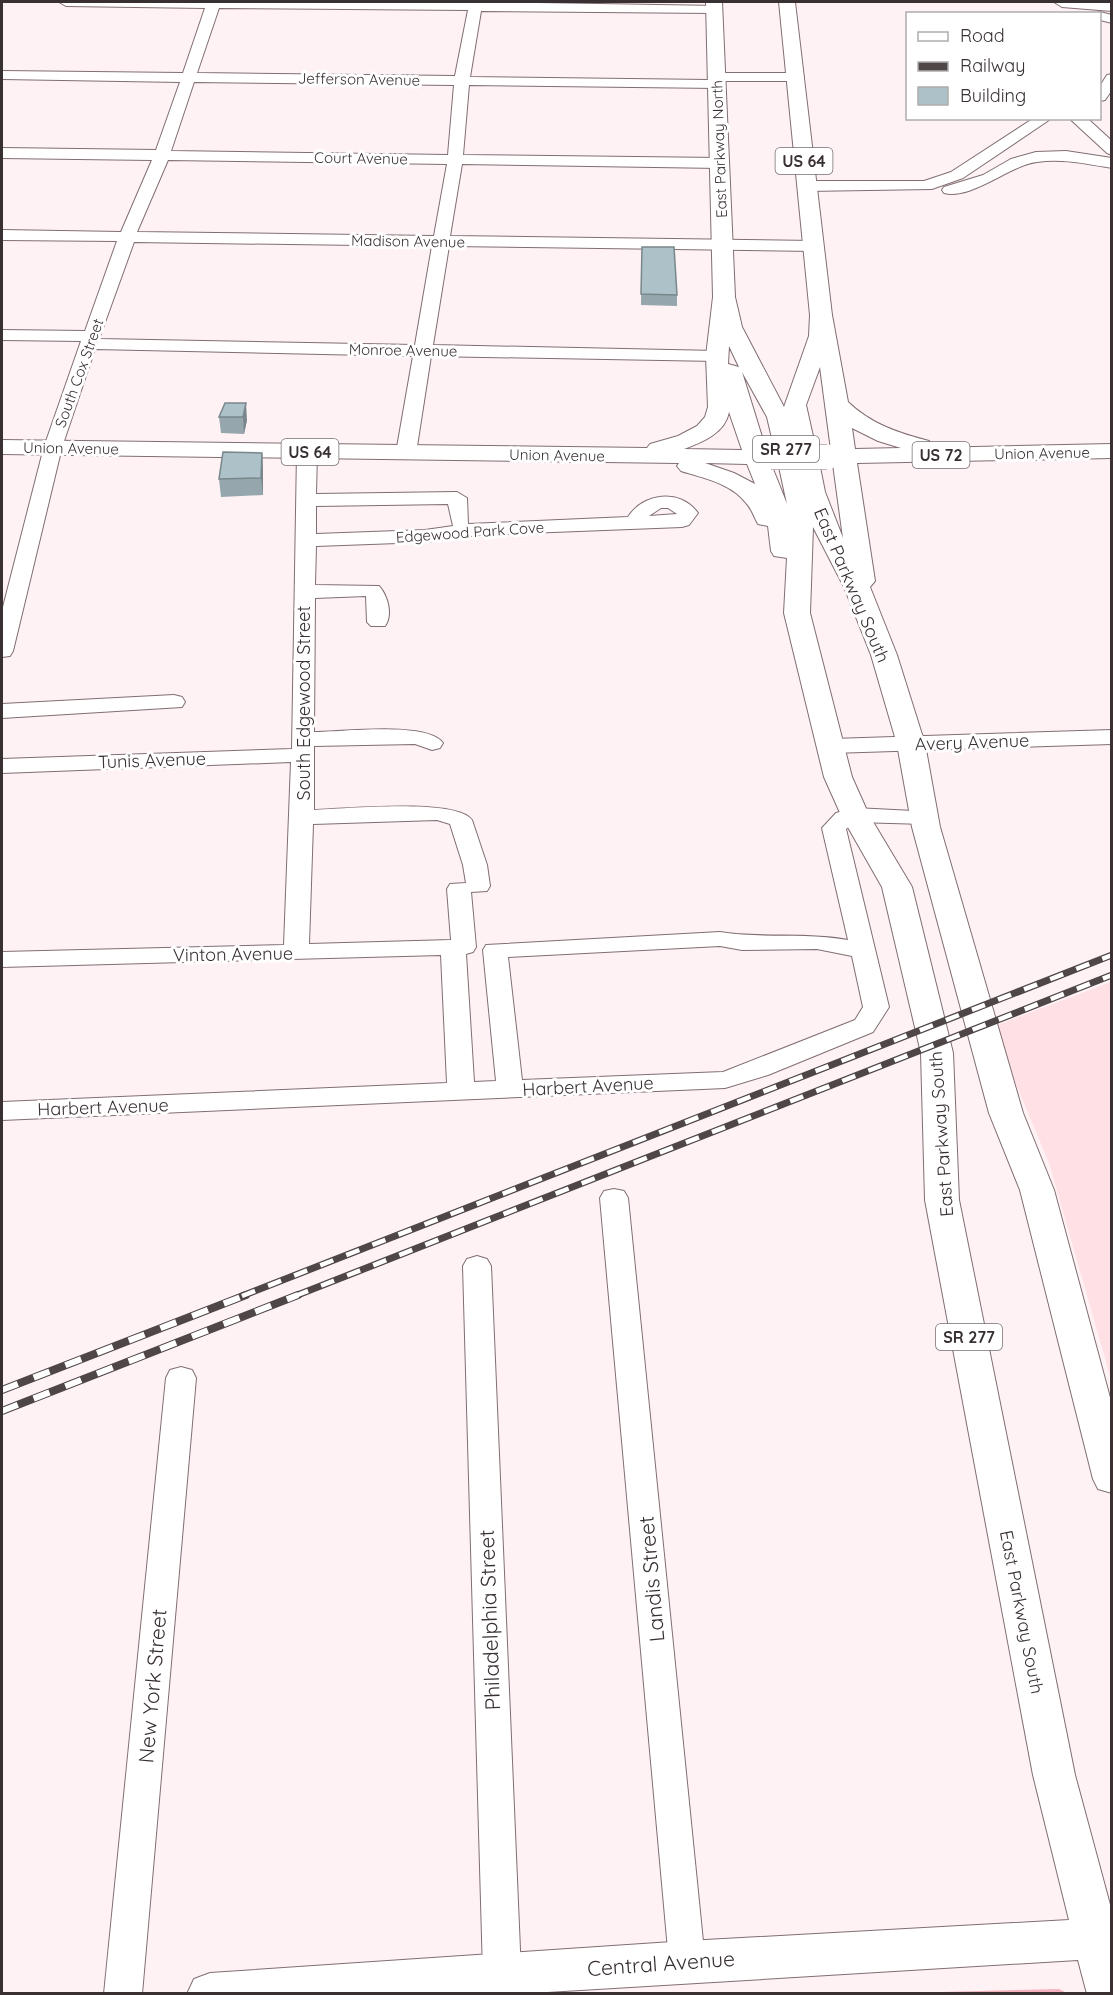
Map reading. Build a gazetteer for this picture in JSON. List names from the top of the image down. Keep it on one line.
{"streets":{"main road":["East Parkway North","US 64","Union Avenue","SR 277","US 72","East Parkway South","Central Avenue"],"street":["Jefferson Avenue","Court Avenue","Madison Avenue","Monroe Avenue","South Cox Street","Edgewood Park Cove","South Edgewood Street","Avery Avenue","Tunis Avenue","Vinton Avenue","Harbert Avenue","Landis Street","Philadelphia Street","New York Street"]},"crossings":[["Jefferson Avenue","East Parkway North"],["Jefferson Avenue","US 64"],["Jefferson Avenue","South Cox Street"],["East Parkway North","Court Avenue"],["East Parkway North","US 64"],["East Parkway North","Madison Avenue"],["East Parkway North","East Parkway South"],["Court Avenue","South Cox Street"],["US 64","Madison Avenue"],["US 64","Monroe Avenue"],["US 64","Union Avenue"],["US 64","East Parkway South"],["Madison Avenue","South Cox Street"],["Monroe Avenue","South Cox Street"],["South Cox Street","Union Avenue"],["Union Avenue","South Edgewood Street"],["Edgewood Park Cove","South Edgewood Street"],["East Parkway South","Avery Avenue"],["East Parkway South","Harbert Avenue"],["East Parkway South","Central Avenue"],["South Edgewood Street","Tunis Avenue"],["South Edgewood Street","Vinton Avenue"],["Landis Street","Central Avenue"],["Philadelphia Street","Central Avenue"]],"legend":["Road","Railway","Building"]}
